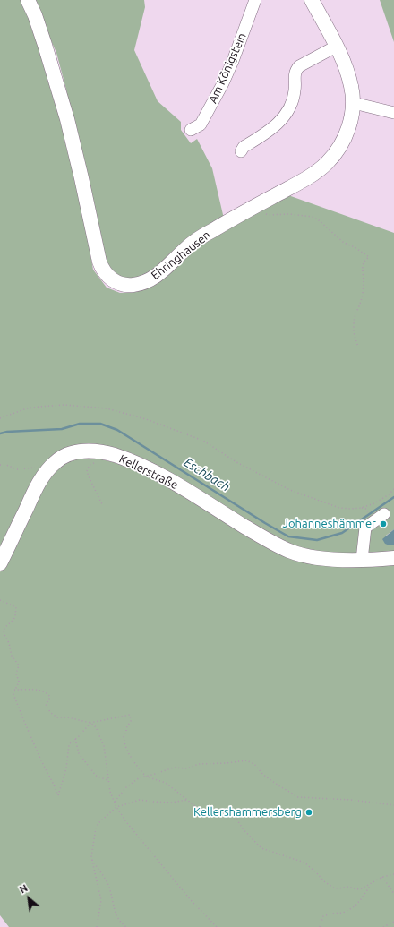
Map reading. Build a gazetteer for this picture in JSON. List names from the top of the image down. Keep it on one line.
{"streets":{"main road":["Ehringhausen","Kellerstraße"],"street":["Am Königstein"]},"water":["Eschbach"],"places":["Johanneshämmer","Kellershammersberg"],"north":"top left"}
